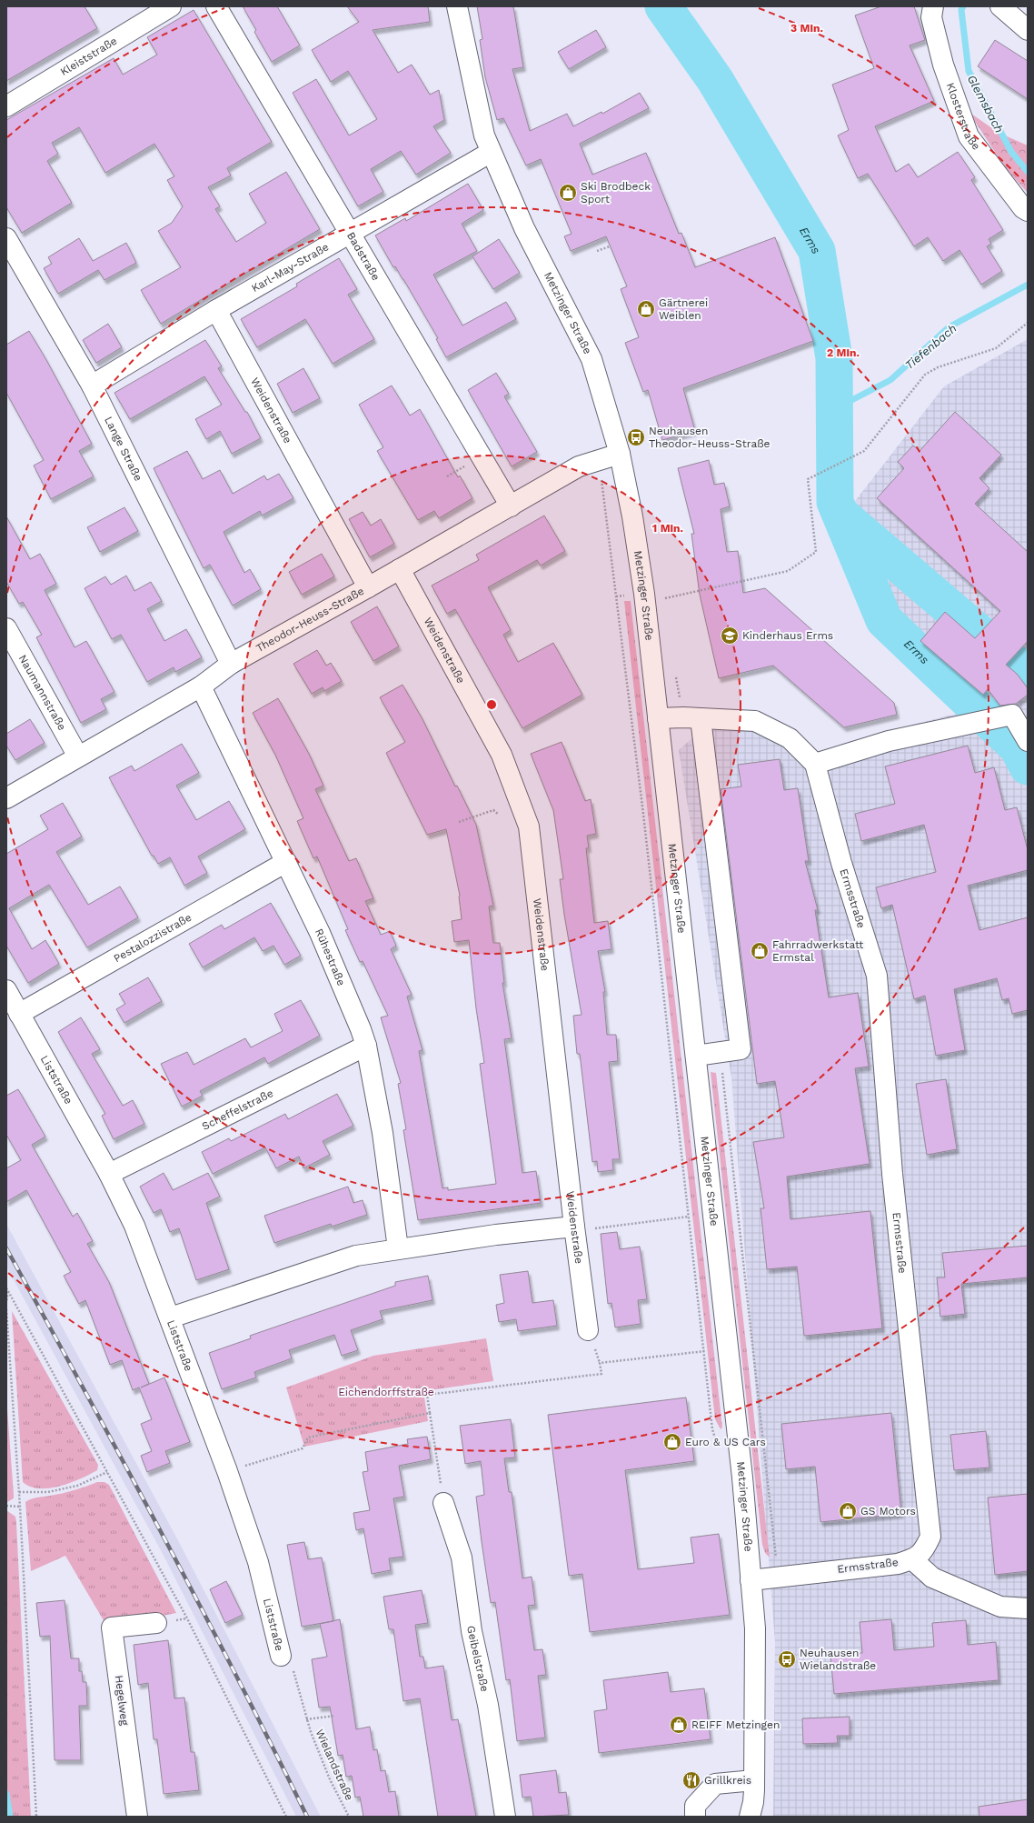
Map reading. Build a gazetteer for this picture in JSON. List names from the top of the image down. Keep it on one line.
{"streets":{"street":["Kleiststraße","Klosterstraße","Badstraße","Karl-May-Straße","Metzinger Straße","Weidenstraße","Lange Straße","Theodor-Heuss-Straße","Naumannstraße","Ermsstraße","Pestalozzistraße","Rühestraße","Liststraße","Scheffelstraße","Geibelstraße","Hegelweg"],"path":["Wielandstraße"]},"crossings":[["Badstraße","Karl-May-Straße"],["Badstraße","Theodor-Heuss-Straße"],["Karl-May-Straße","Metzinger Straße"],["Karl-May-Straße","Weidenstraße"],["Karl-May-Straße","Lange Straße"],["Metzinger Straße","Theodor-Heuss-Straße"],["Metzinger Straße","Ermsstraße"],["Weidenstraße","Theodor-Heuss-Straße"],["Lange Straße","Theodor-Heuss-Straße"],["Theodor-Heuss-Straße","Naumannstraße"],["Theodor-Heuss-Straße","Rühestraße"],["Pestalozzistraße","Rühestraße"],["Pestalozzistraße","Liststraße"],["Rühestraße","Scheffelstraße"],["Liststraße","Scheffelstraße"],["Liststraße","Wielandstraße"]],"water":["Glemsbach","Erms","Tiefenbach"],"parks":["Eichendorffstraße"],"places":{"shop":["Ski Brodbeck Sport","Gärtnerei Weiblen","Fahrradwerkstatt Ermstal","Euro & US Cars","GS Motors","REIFF Metzingen"],"bus stop":["Neuhausen Theodor-Heuss-Straße","Neuhausen Wielandstraße"],"school or university":["Kinderhaus Erms"],"restaurant":["Grillkreis"]},"rings":["3 Min.","2 Min.","1 Min."]}
